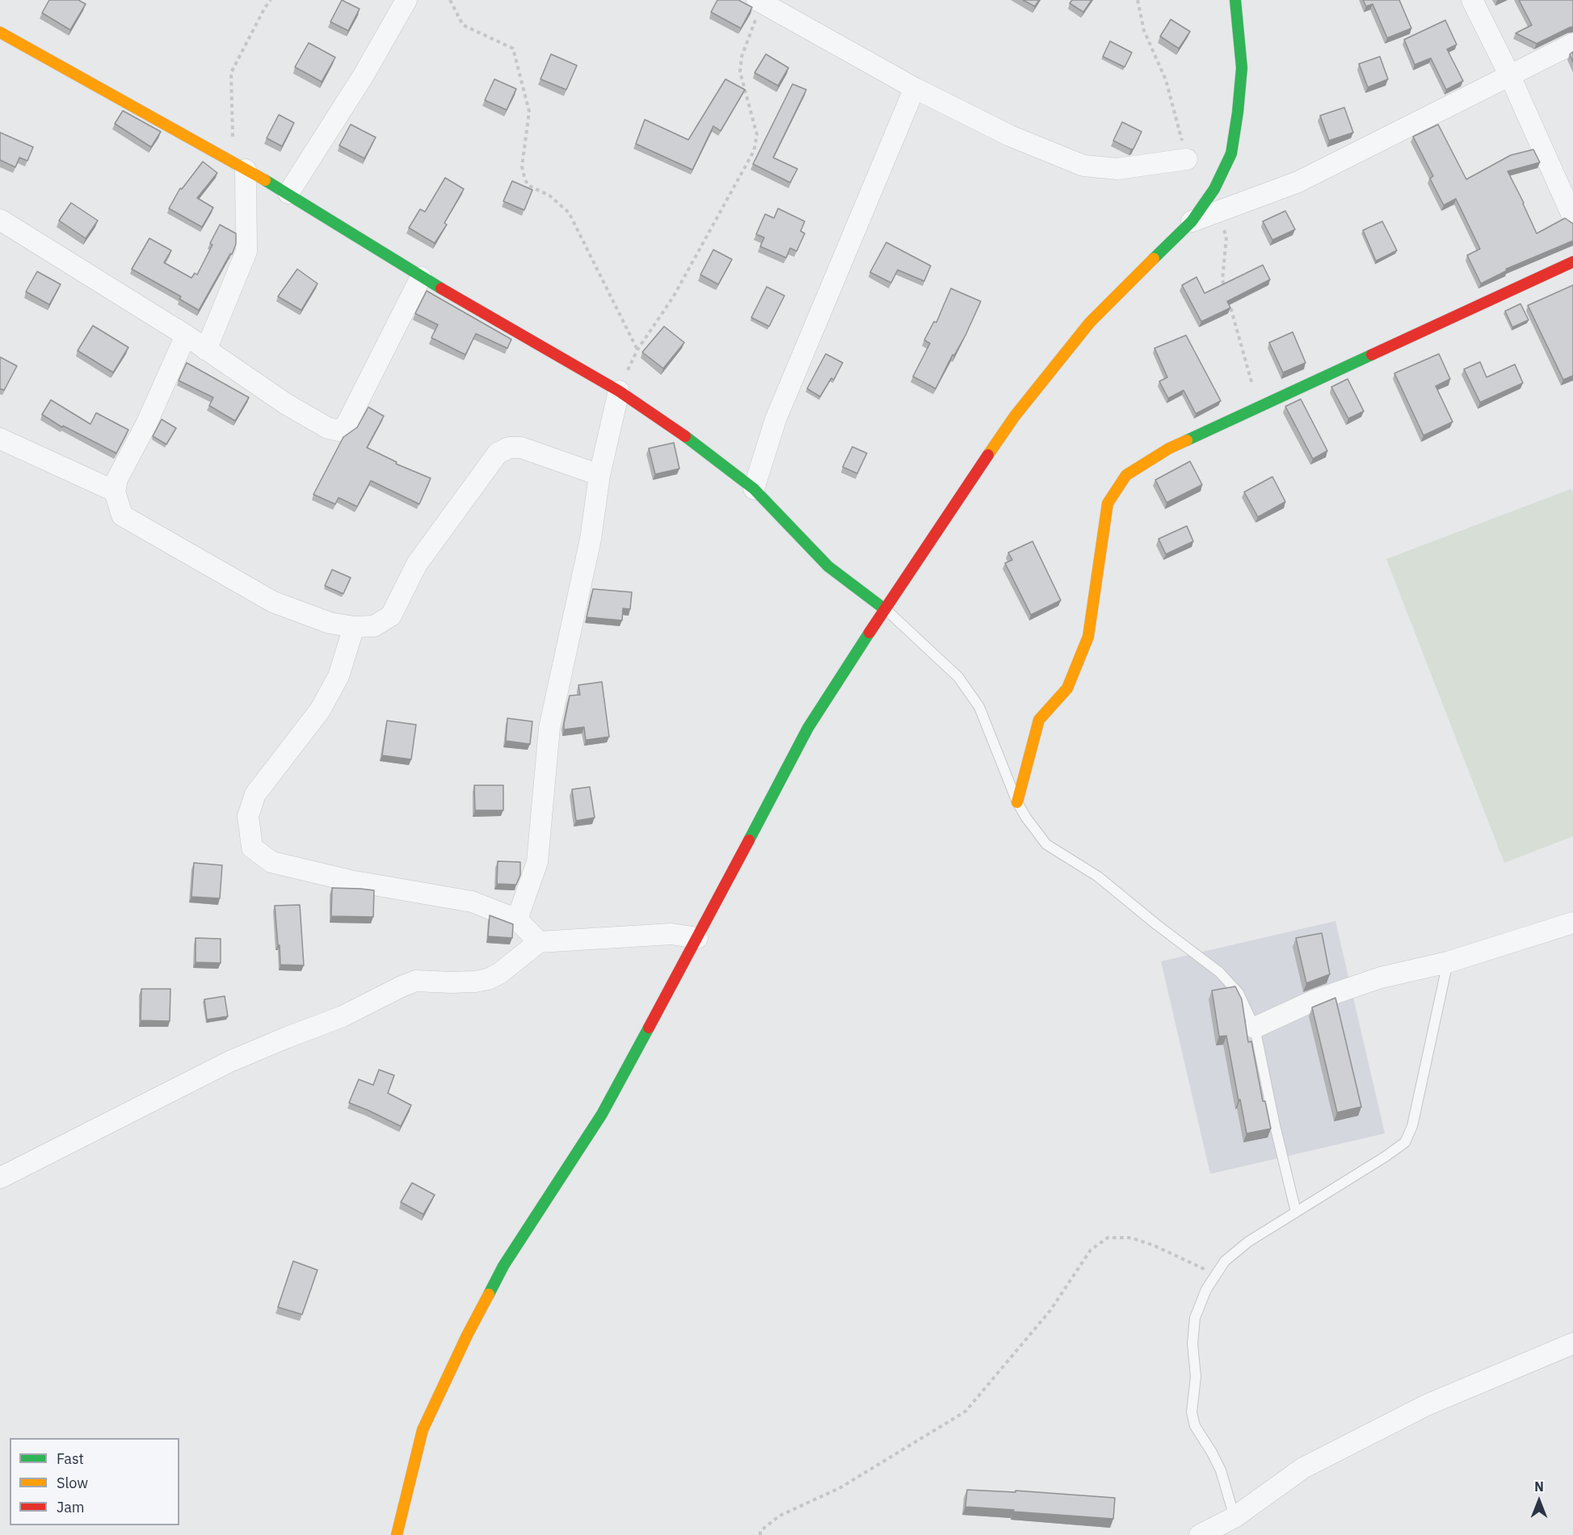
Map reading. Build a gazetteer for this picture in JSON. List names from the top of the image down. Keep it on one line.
{"legend":["Fast","Slow","Jam"],"north":"top"}
